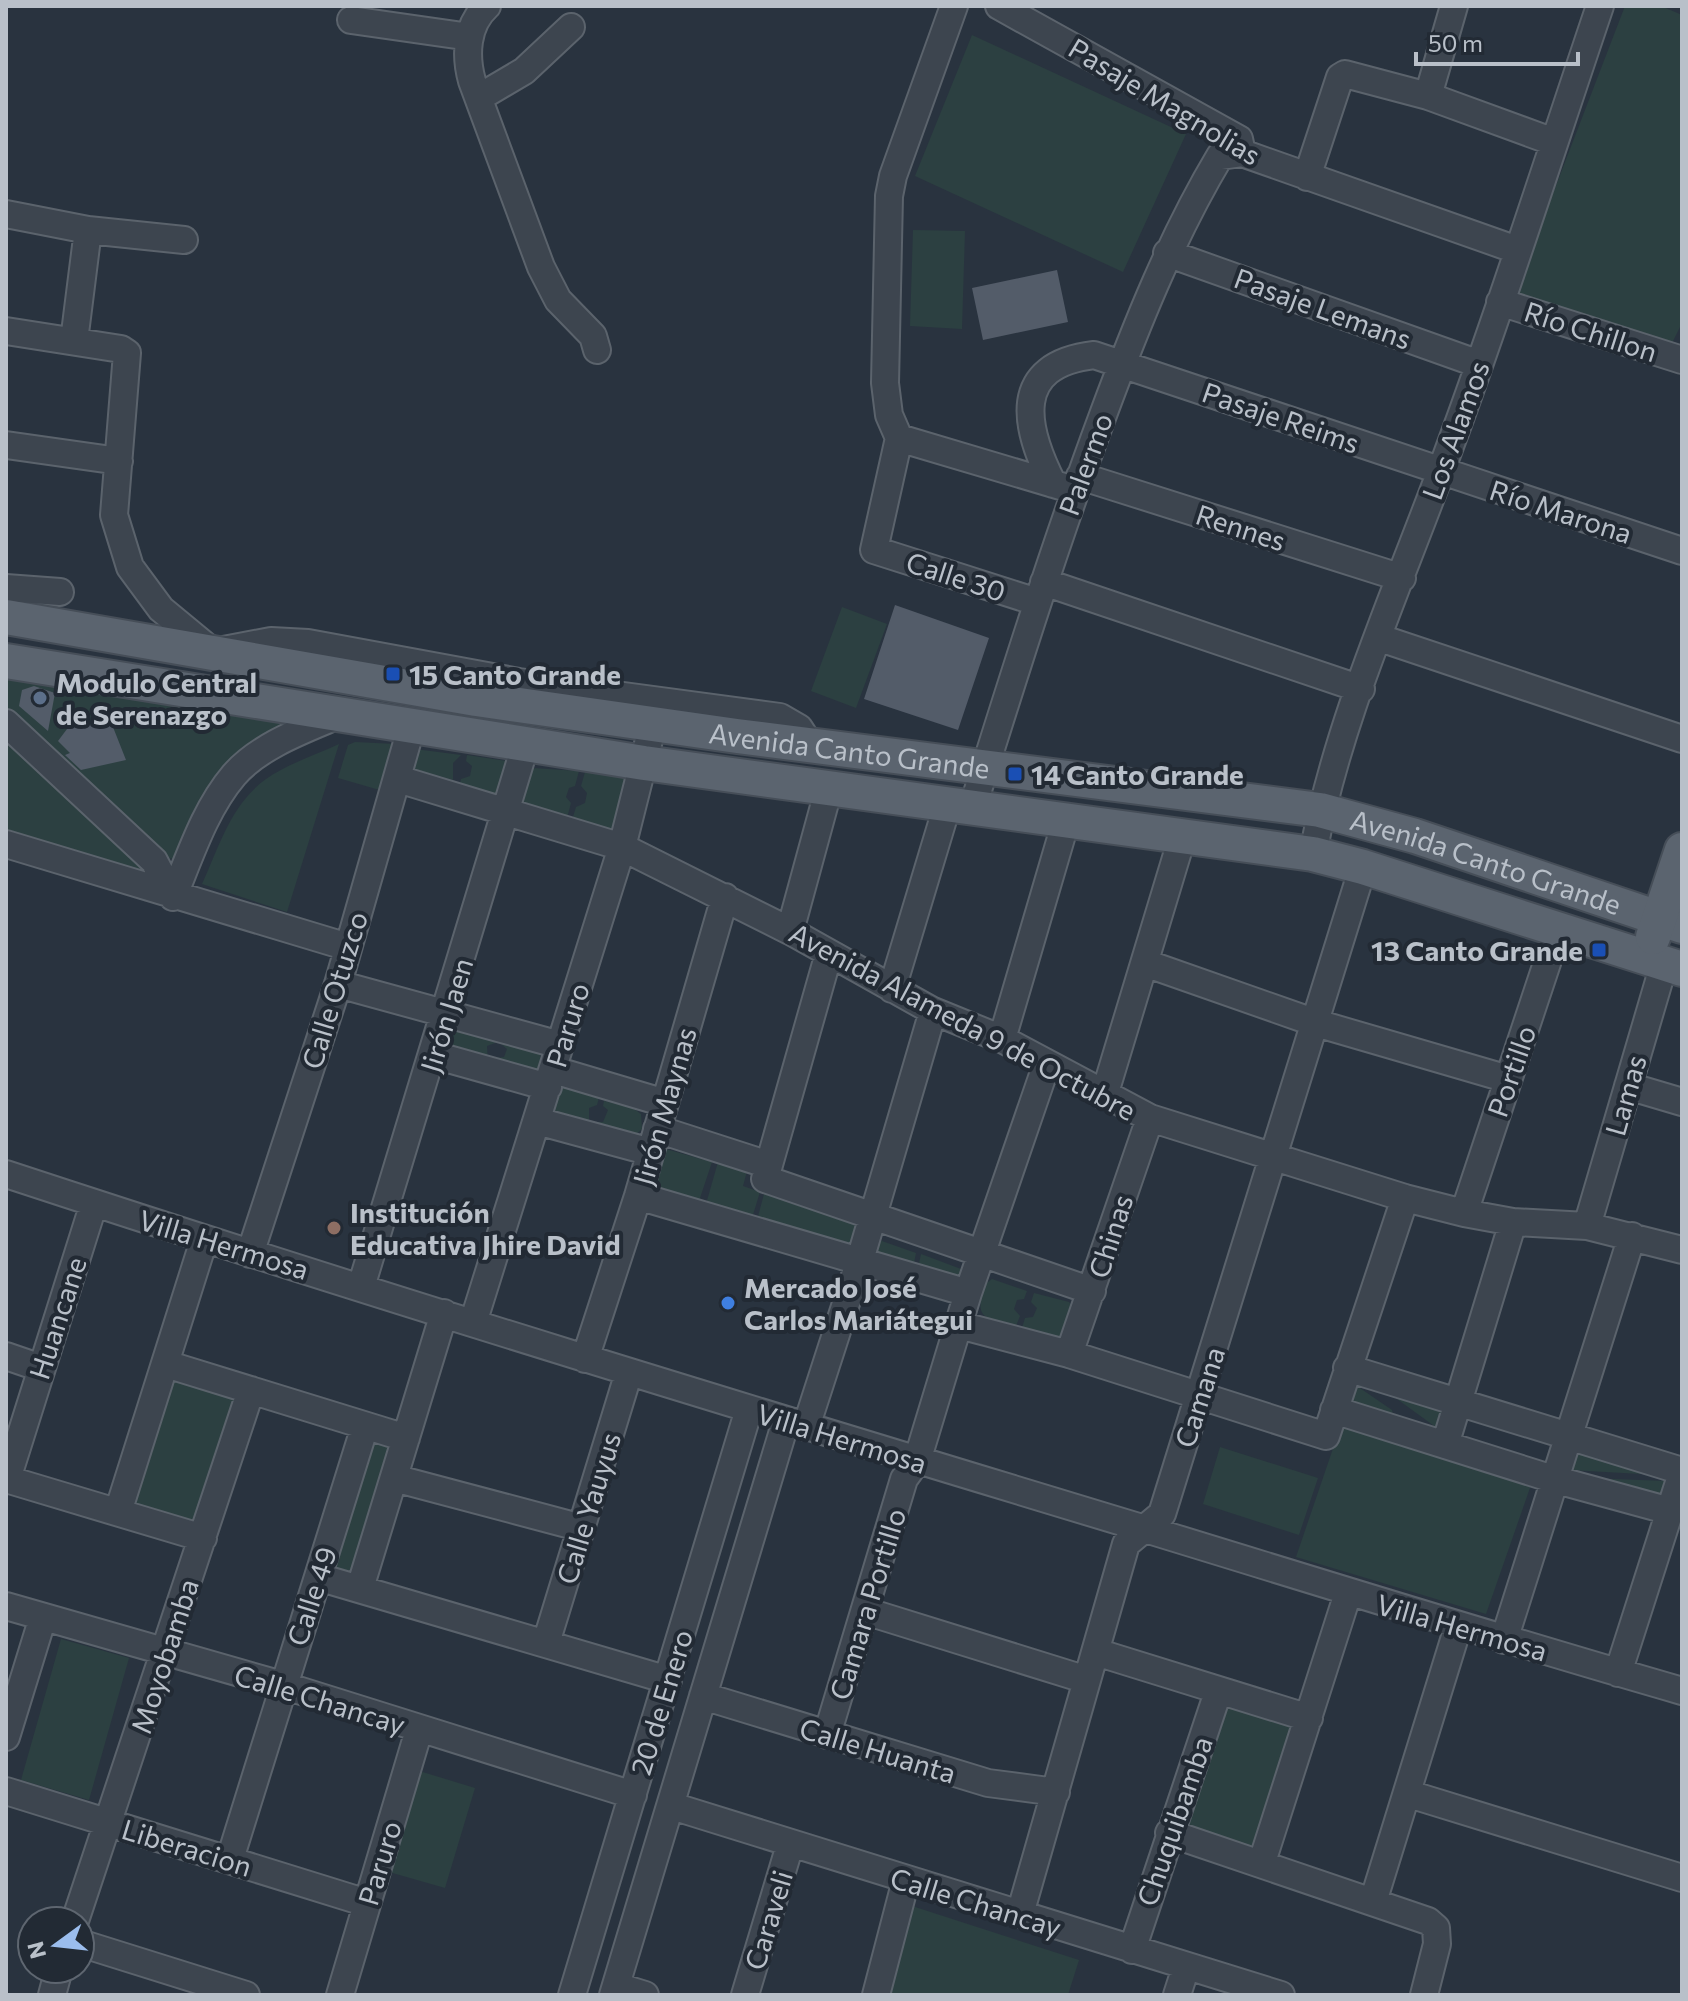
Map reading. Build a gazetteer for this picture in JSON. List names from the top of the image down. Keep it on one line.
{"streets":{"main road":["Avenida Canto Grande"],"street":["Pasaje Magnolias","Pasaje Lemans","Río Chillon","Pasaje Reims","Los Alamos","Palermo","Río Marona","Rennes","Calle 30","Calle Otuzco","Jirón Jaen","Avenida Alameda 9 de Octubre","Paruro","Portillo","Lamas","Jirón Maynas","Chinas","Villa Hermosa","Huancane","Camana","Calle Yauyus","Calle 49","Camara Portillo","Moyobamba","Calle Chancay","20 de Enero","Calle Huanta","Chuquibamba","Liberacion","Caraveli"]},"crossings":[["Pasaje Magnolias","Los Alamos"],["Pasaje Magnolias","Palermo"],["Pasaje Lemans","Los Alamos"],["Pasaje Lemans","Palermo"],["Río Chillon","Los Alamos"],["Pasaje Reims","Los Alamos"],["Pasaje Reims","Palermo"],["Pasaje Reims","Río Marona"],["Pasaje Reims","Rennes"],["Los Alamos","Río Marona"],["Los Alamos","Rennes"],["Los Alamos","Calle 30"],["Los Alamos","Avenida Canto Grande"],["Palermo","Rennes"],["Palermo","Calle 30"],["Palermo","Avenida Canto Grande"],["Palermo","Avenida Alameda 9 de Octubre"],["Rennes","Calle 30"],["Avenida Canto Grande","Calle Otuzco"],["Avenida Canto Grande","Jirón Jaen"],["Avenida Canto Grande","Paruro"],["Avenida Canto Grande","Portillo"],["Avenida Canto Grande","Lamas"],["Avenida Canto Grande","Camana"],["Calle Otuzco","Avenida Alameda 9 de Octubre"],["Calle Otuzco","Villa Hermosa"],["Jirón Jaen","Avenida Alameda 9 de Octubre"],["Jirón Jaen","Villa Hermosa"],["Avenida Alameda 9 de Octubre","Paruro"],["Avenida Alameda 9 de Octubre","Portillo"],["Avenida Alameda 9 de Octubre","Lamas"],["Avenida Alameda 9 de Octubre","Jirón Maynas"],["Avenida Alameda 9 de Octubre","Chinas"],["Avenida Alameda 9 de Octubre","Camana"],["Avenida Alameda 9 de Octubre","Camara Portillo"],["Avenida Alameda 9 de Octubre","20 de Enero"],["Paruro","Villa Hermosa"],["Paruro","Calle Chancay"],["Paruro","Liberacion"],["Jirón Maynas","Villa Hermosa"],["Villa Hermosa","Huancane"],["Villa Hermosa","Camana"],["Villa Hermosa","Calle Yauyus"],["Villa Hermosa","Camara Portillo"],["Villa Hermosa","20 de Enero"],["Camana","Calle Chancay"],["Camana","Calle Huanta"],["Calle 49","Calle Chancay"],["Calle 49","Liberacion"],["Camara Portillo","Calle Huanta"],["Moyobamba","Calle Chancay"],["Moyobamba","Liberacion"],["Calle Chancay","20 de Enero"],["Calle Chancay","Chuquibamba"],["Calle Chancay","Caraveli"],["20 de Enero","Calle Huanta"]],"places":{"transit":["15 Canto Grande","14 Canto Grande","13 Canto Grande"],"other":["Modulo Central de Serenazgo","Institución Educativa Jhire David","Mercado José Carlos Mariátegui"]},"scale_bar":"50 m","north":"left"}
